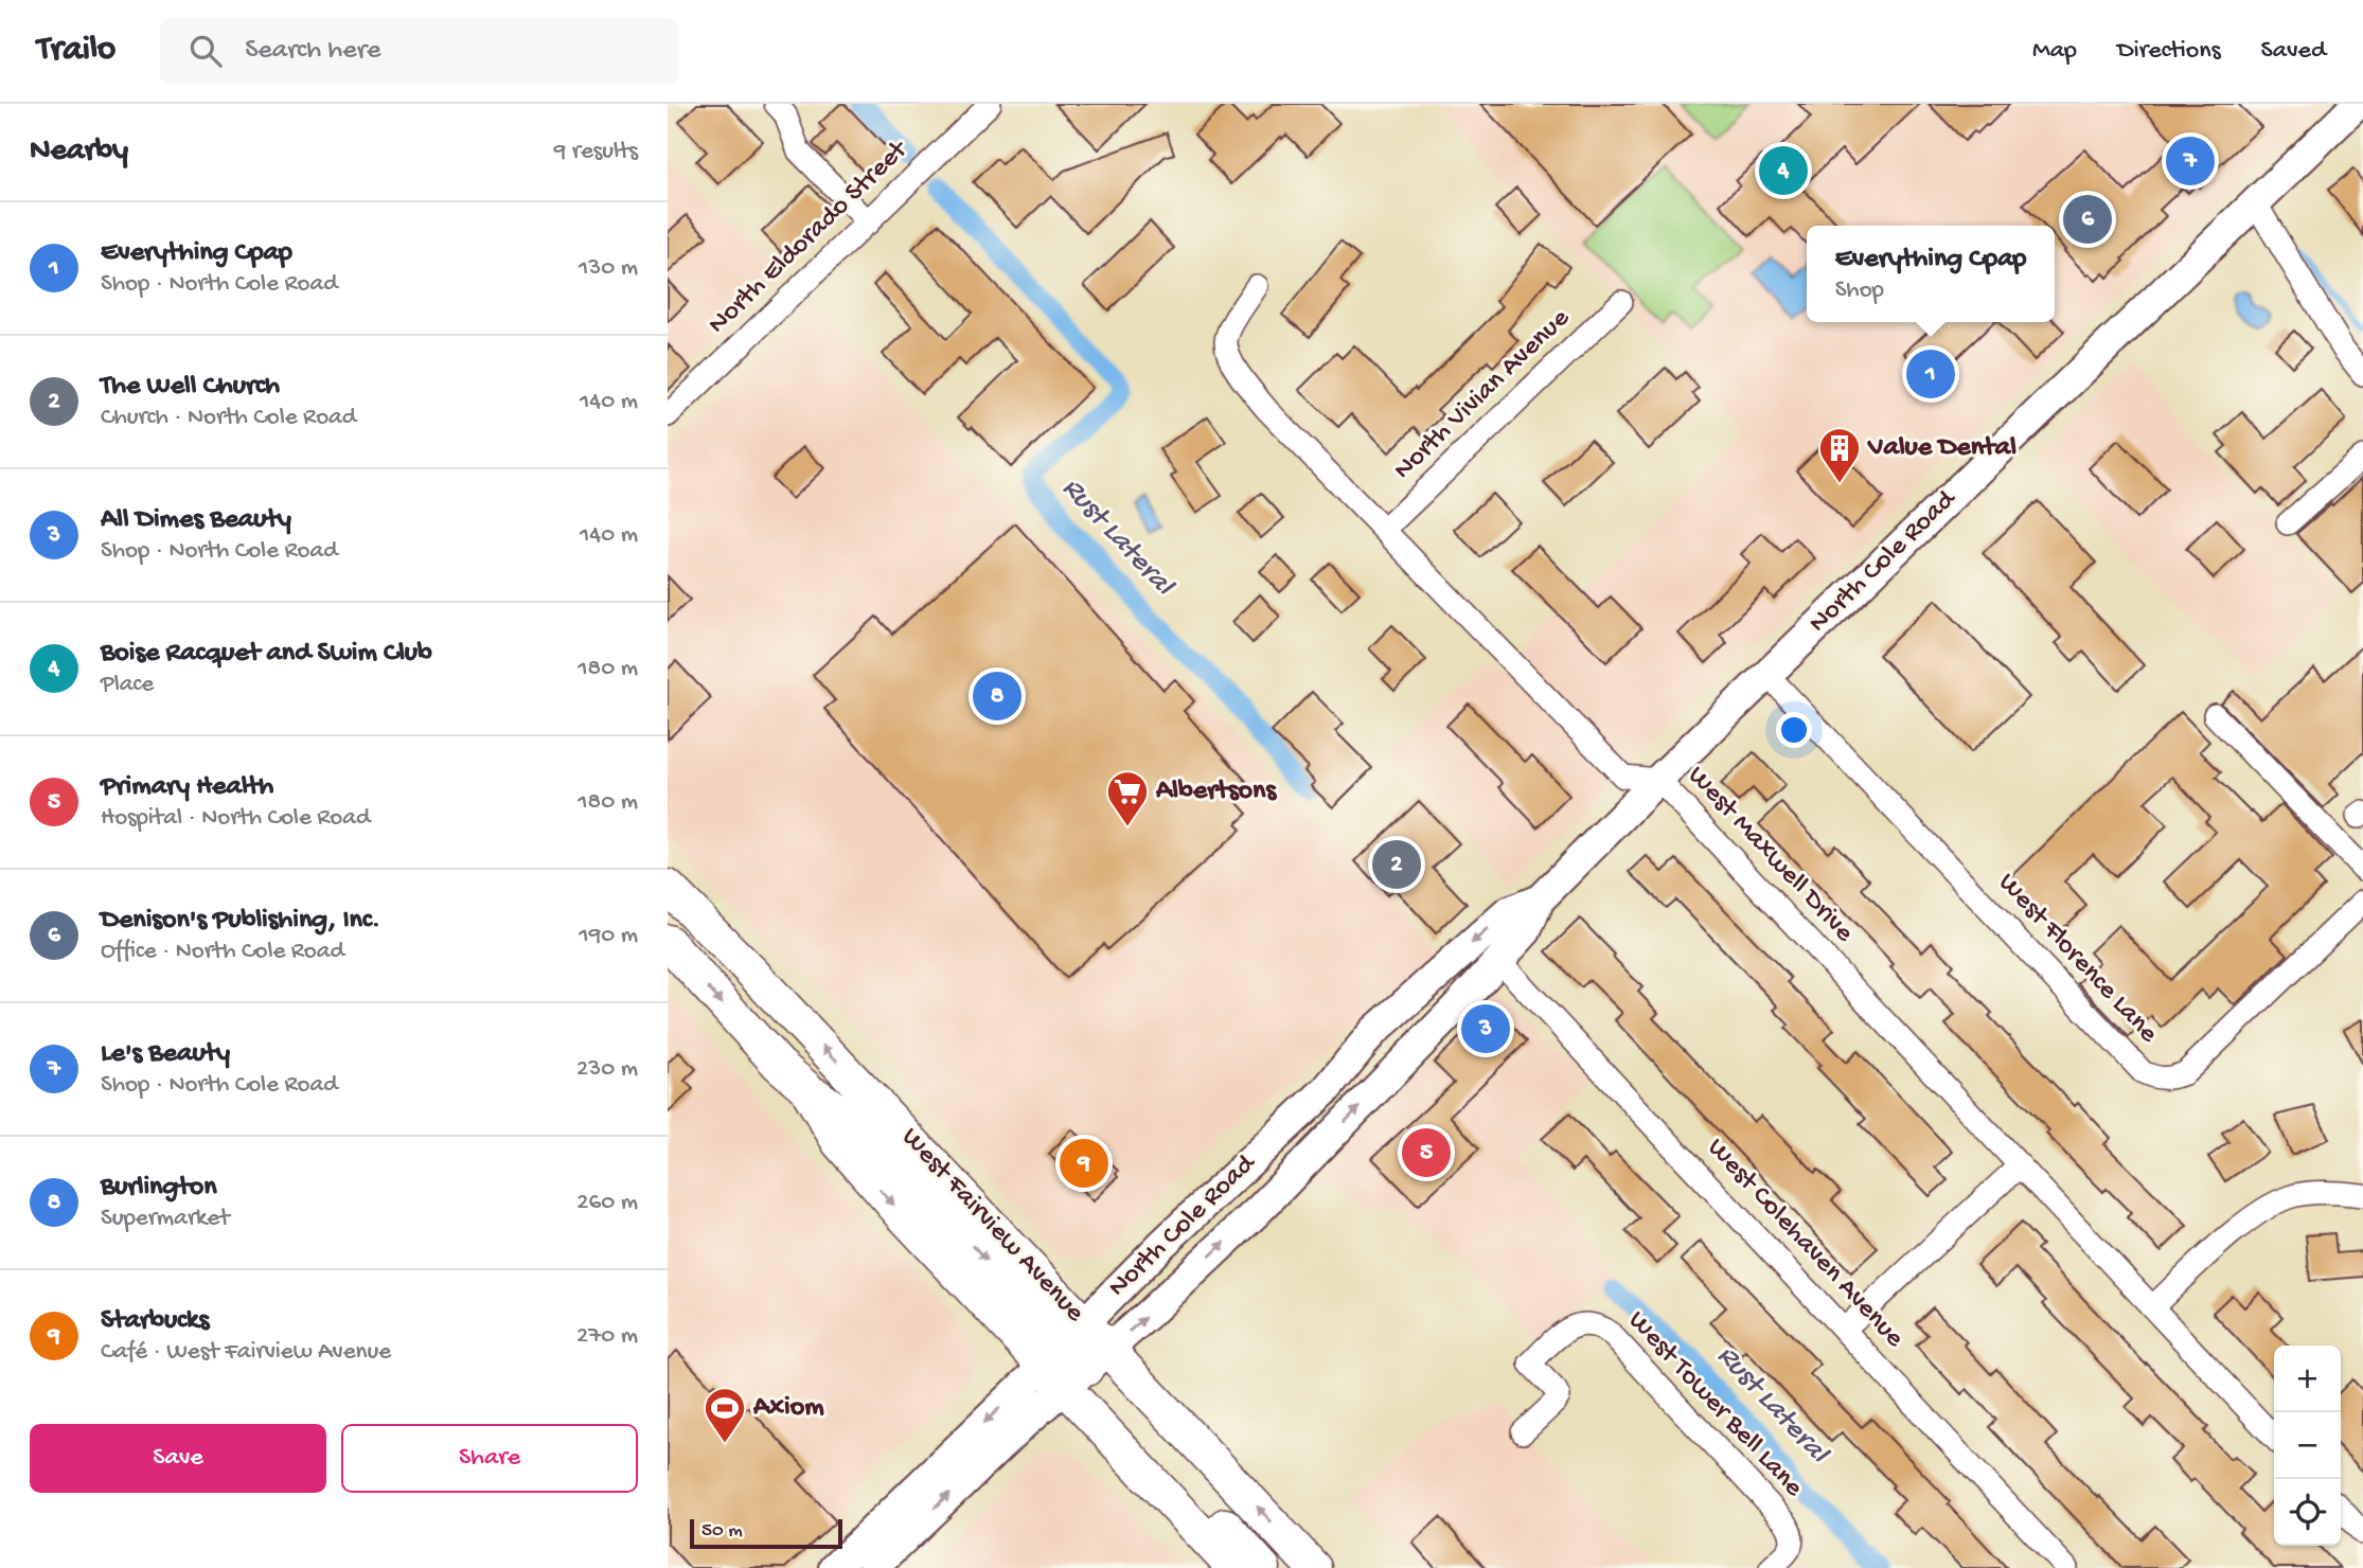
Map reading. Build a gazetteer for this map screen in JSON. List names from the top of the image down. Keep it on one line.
{"streets":{"main road":["North Cole Road","West Fairview Avenue"],"street":["North Eldorado Street","North Vivian Avenue","West Maxwell Drive","West Florence Lane","West Colehaven Avenue","West Tower Bell Lane"]},"crossings":[["North Vivian Avenue","West Maxwell Drive"],["North Cole Road","West Maxwell Drive"],["North Cole Road","West Florence Lane"],["North Cole Road","West Fairview Avenue"],["North Cole Road","West Colehaven Avenue"]],"water":["Rust Lateral"],"places":{"building":["Value Dental"],"supermarket":["Albertsons"],"sports":["Axiom"]},"scale_bar":"50 m","page":{"header":"Trailo","search":"Search here","nav":["Map","Directions","Saved"],"heading":["Nearby","9 results"],"pins":["7","4","6","1","8","2","3","5","9"],"list":[{"mark":"1","name":"Everything Cpap","note":"Shop · North Cole Road","value":"130 m"},{"mark":"2","name":"The Well Church","note":"Church · North Cole Road","value":"140 m"},{"mark":"3","name":"All Dimes Beauty","note":"Shop · North Cole Road","value":"140 m"},{"mark":"4","name":"Boise Racquet and Swim Club","note":"Place","value":"180 m"},{"mark":"5","name":"Primary Health","note":"Hospital · North Cole Road","value":"180 m"},{"mark":"6","name":"Denison's Publishing, Inc.","note":"Office · North Cole Road","value":"190 m"},{"mark":"7","name":"Le's Beauty","note":"Shop · North Cole Road","value":"230 m"},{"mark":"8","name":"Burlington","note":"Supermarket","value":"260 m"},{"mark":"9","name":"Starbucks","note":"Café · West Fairview Avenue","value":"270 m"}],"popup":["Everything Cpap","Shop"],"map_buttons":["+","−"],"buttons":["Save","Share"],"scale":"50 m"}}
